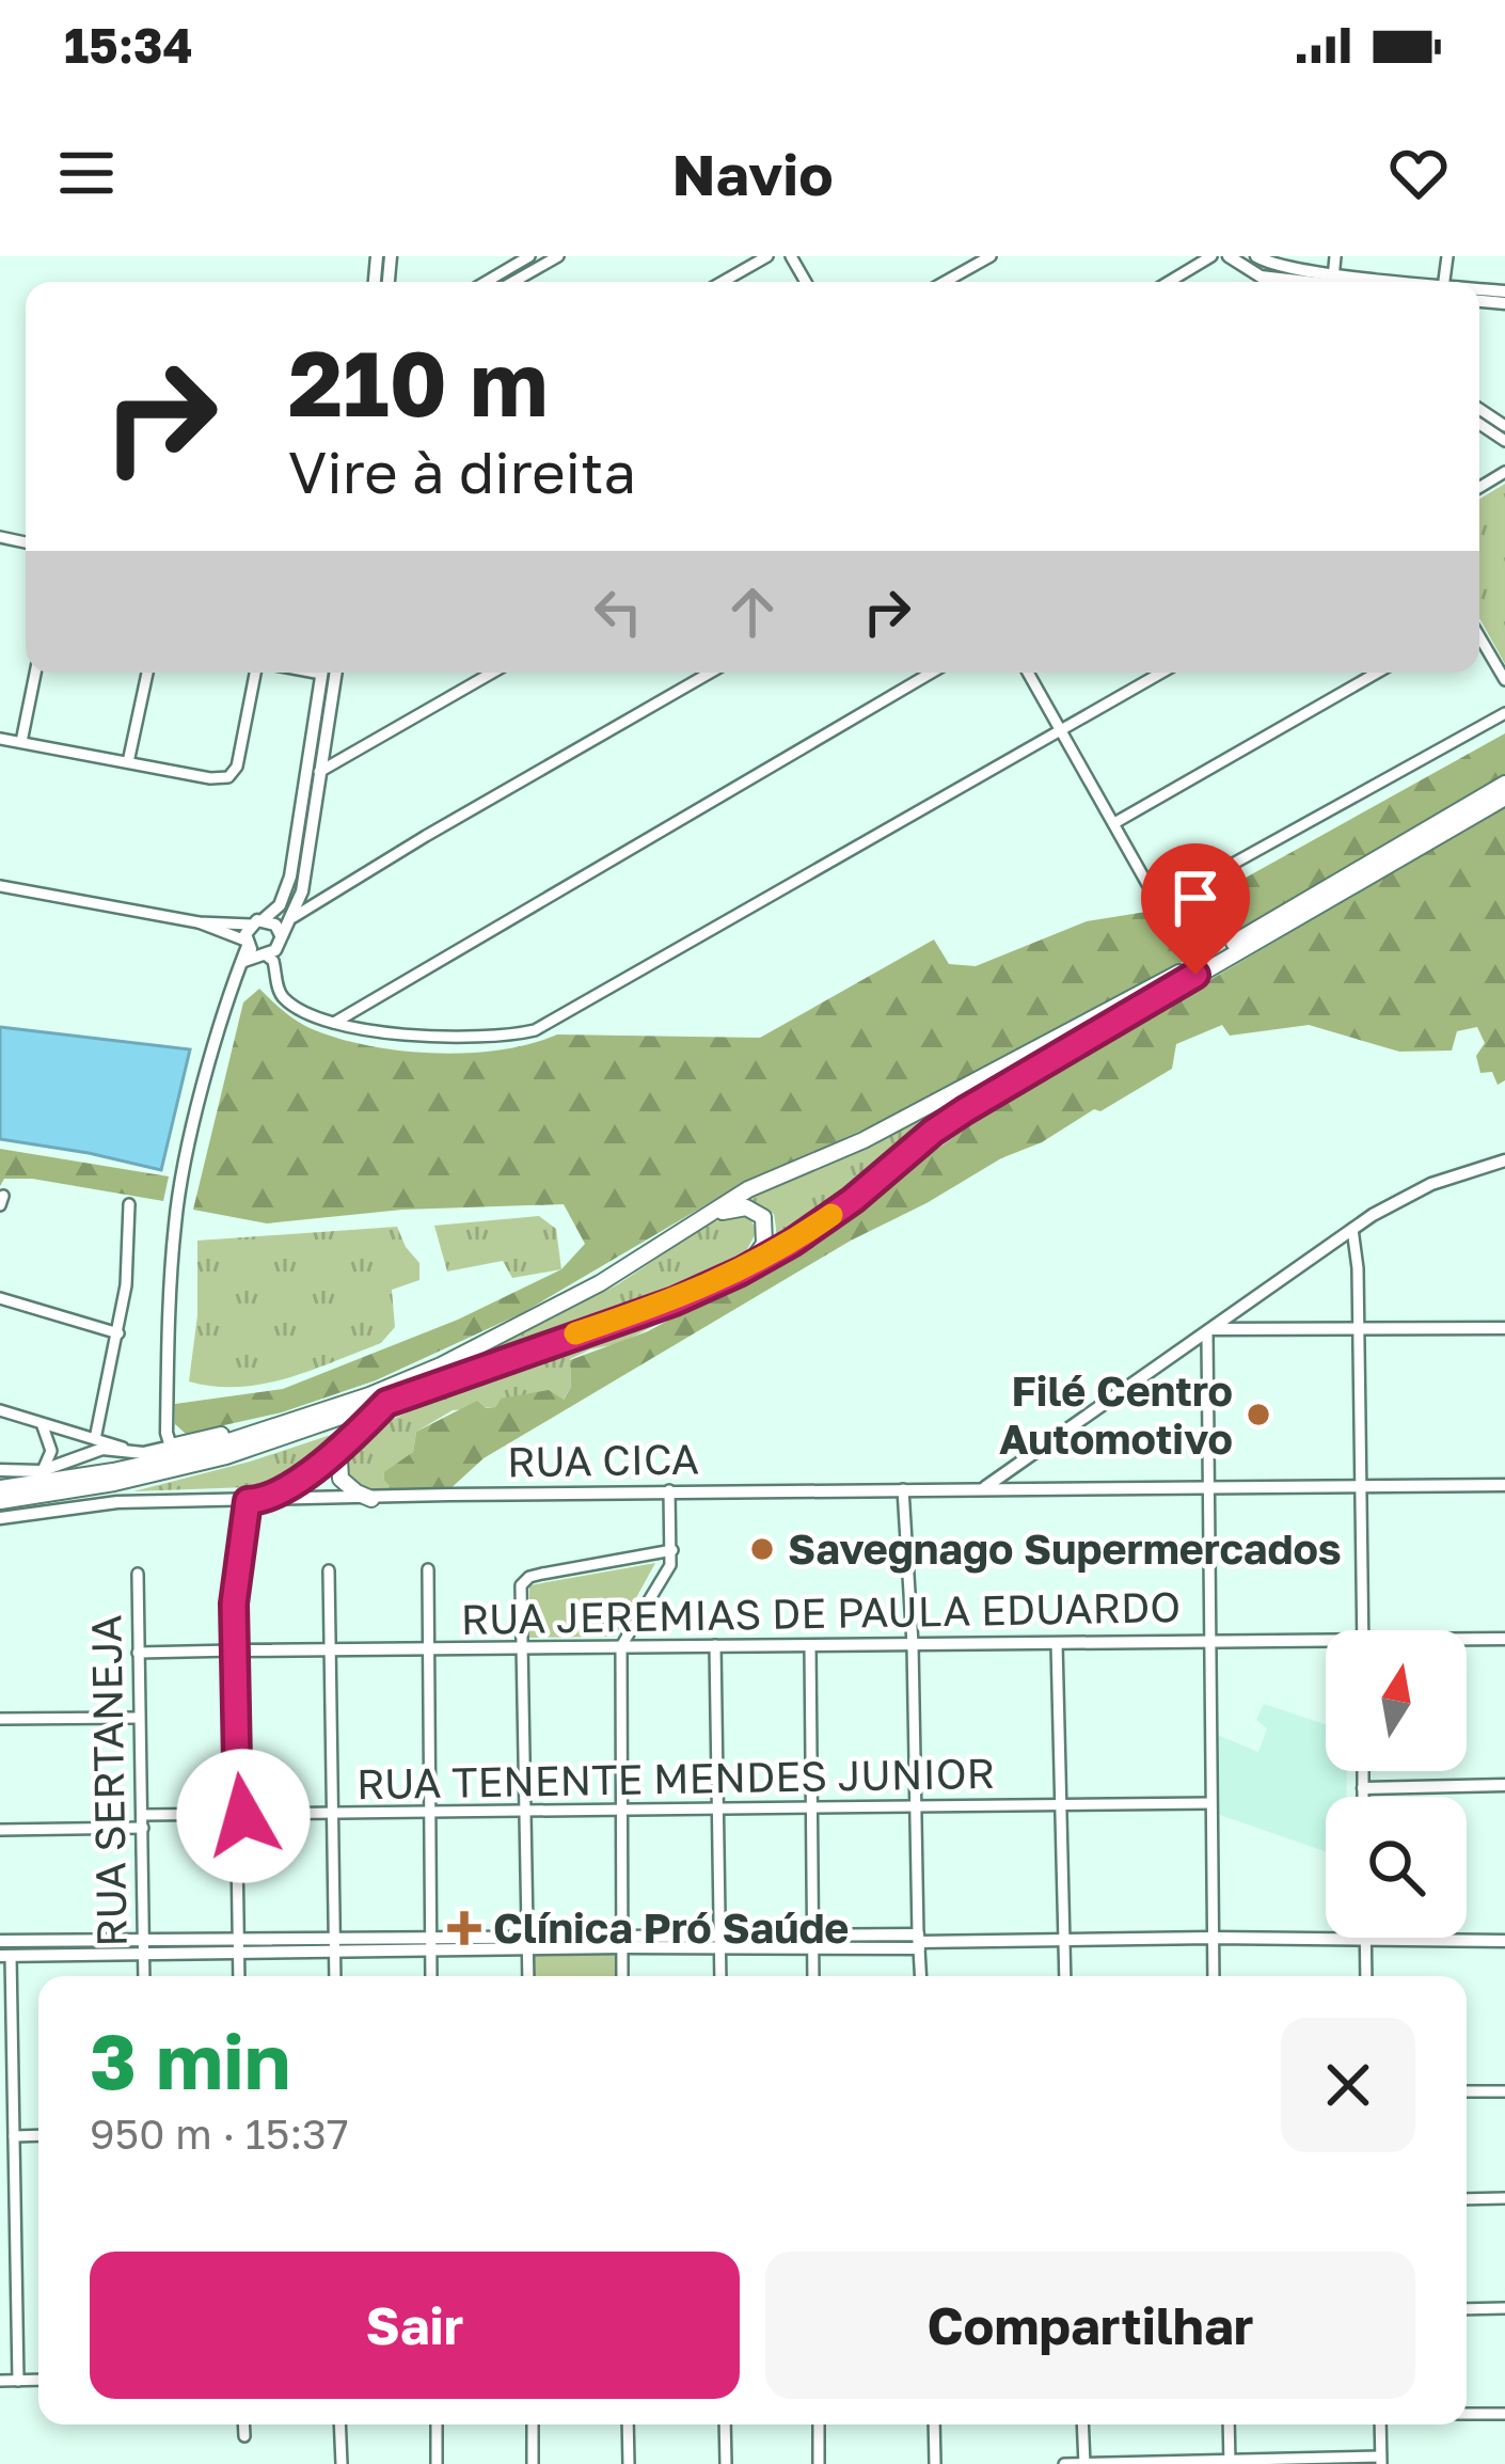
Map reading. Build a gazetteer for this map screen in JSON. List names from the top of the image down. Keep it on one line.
{"streets":{"street":["RUA CICA","RUA JEREMIAS DE PAULA EDUARDO","RUA TENENTE MENDES JUNIOR","RUA SERTANEJA"]},"crossings":[["RUA JEREMIAS DE PAULA EDUARDO","RUA SERTANEJA"],["RUA TENENTE MENDES JUNIOR","RUA SERTANEJA"]],"places":{"other":["Filé Centro Automotivo","Savegnago Supermercados"],"health":["Clínica Pró Saúde"]},"north":"top","page":{"status":"15:34","header":"Navio","turn":["210 m","Vire à direita"],"heading":["3 min","950 m · 15:37"],"buttons":["Sair","Compartilhar"]}}
